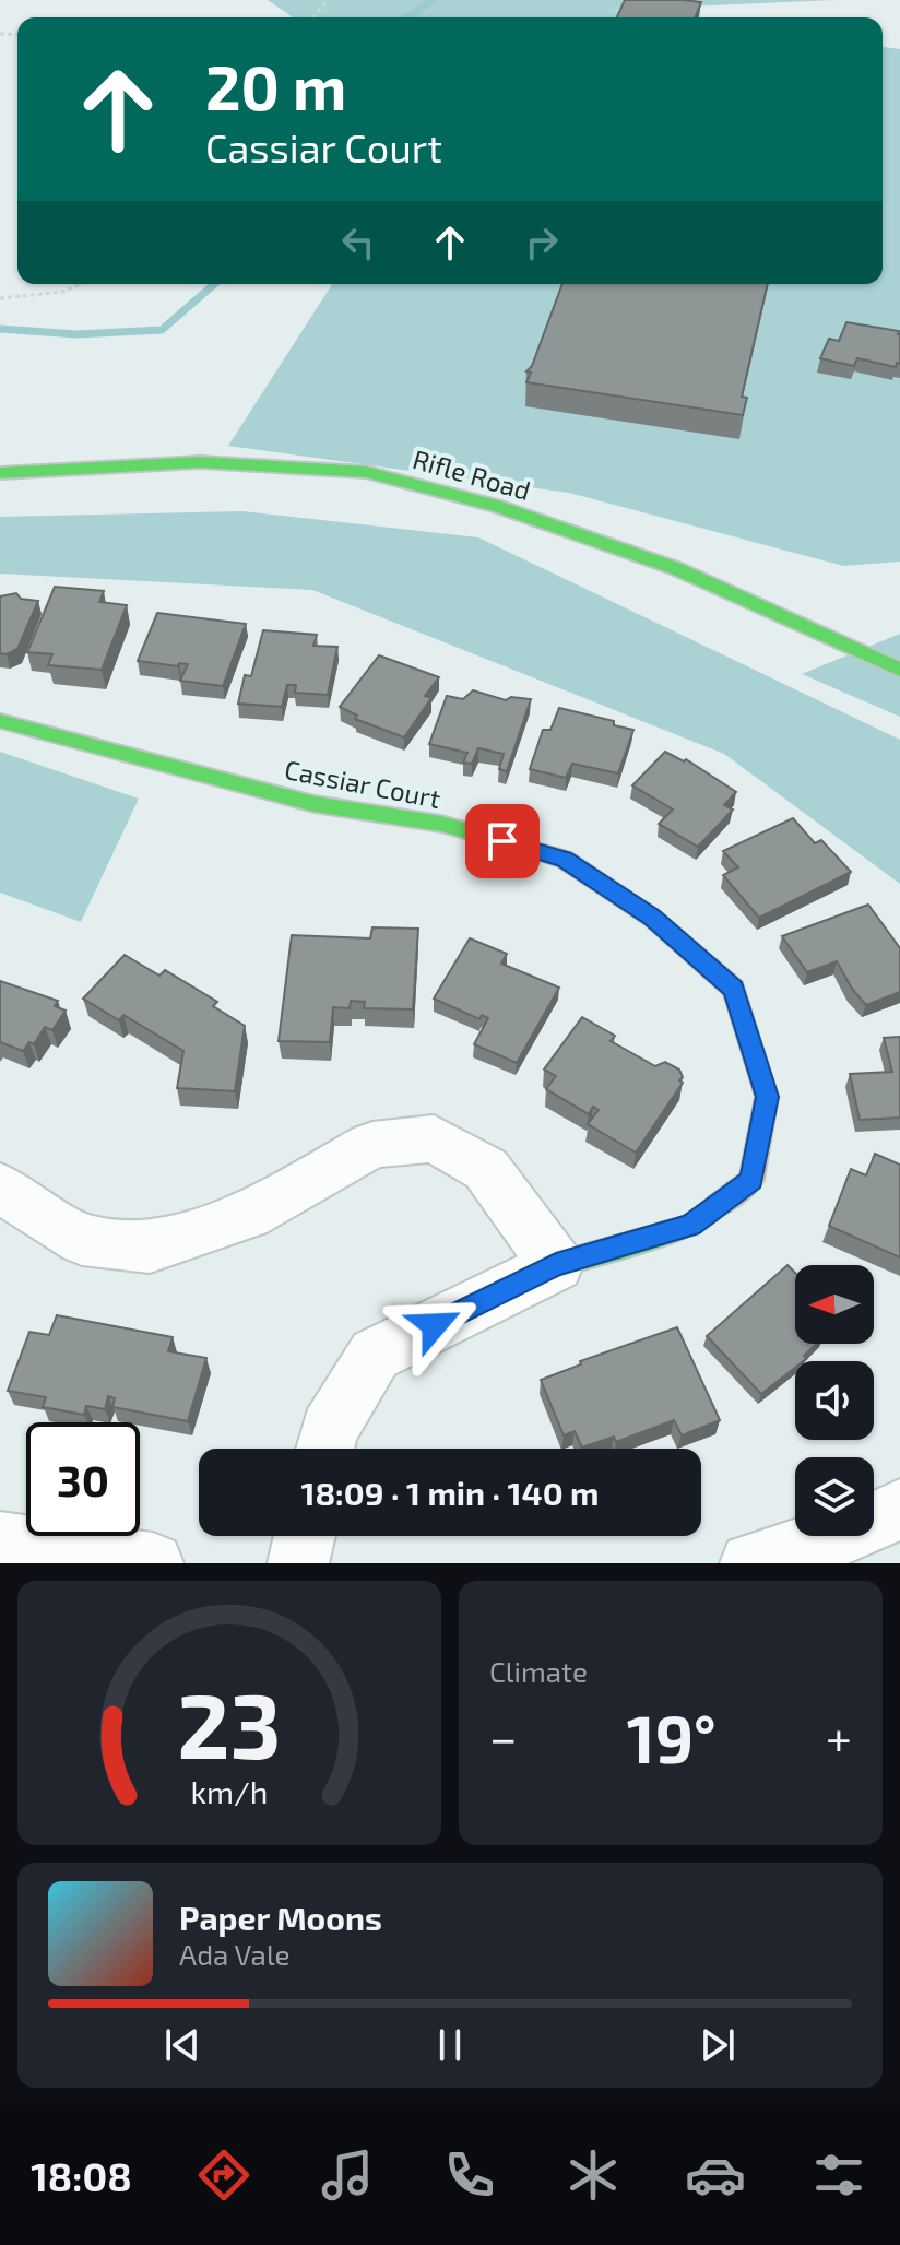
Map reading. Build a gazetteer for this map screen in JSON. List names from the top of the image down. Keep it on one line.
{"streets":{"street":["Rifle Road","Cassiar Court"]},"north":"left","page":{"turn":["20 m","Cassiar Court"],"limit":"30","trip":"18:09 · 1 min · 140 m","tile":"Climate","heat":["−","19°","+"],"song":["Paper Moons","Ada Vale"],"tabs":"18:08","gauge":["23","km/h"]}}
